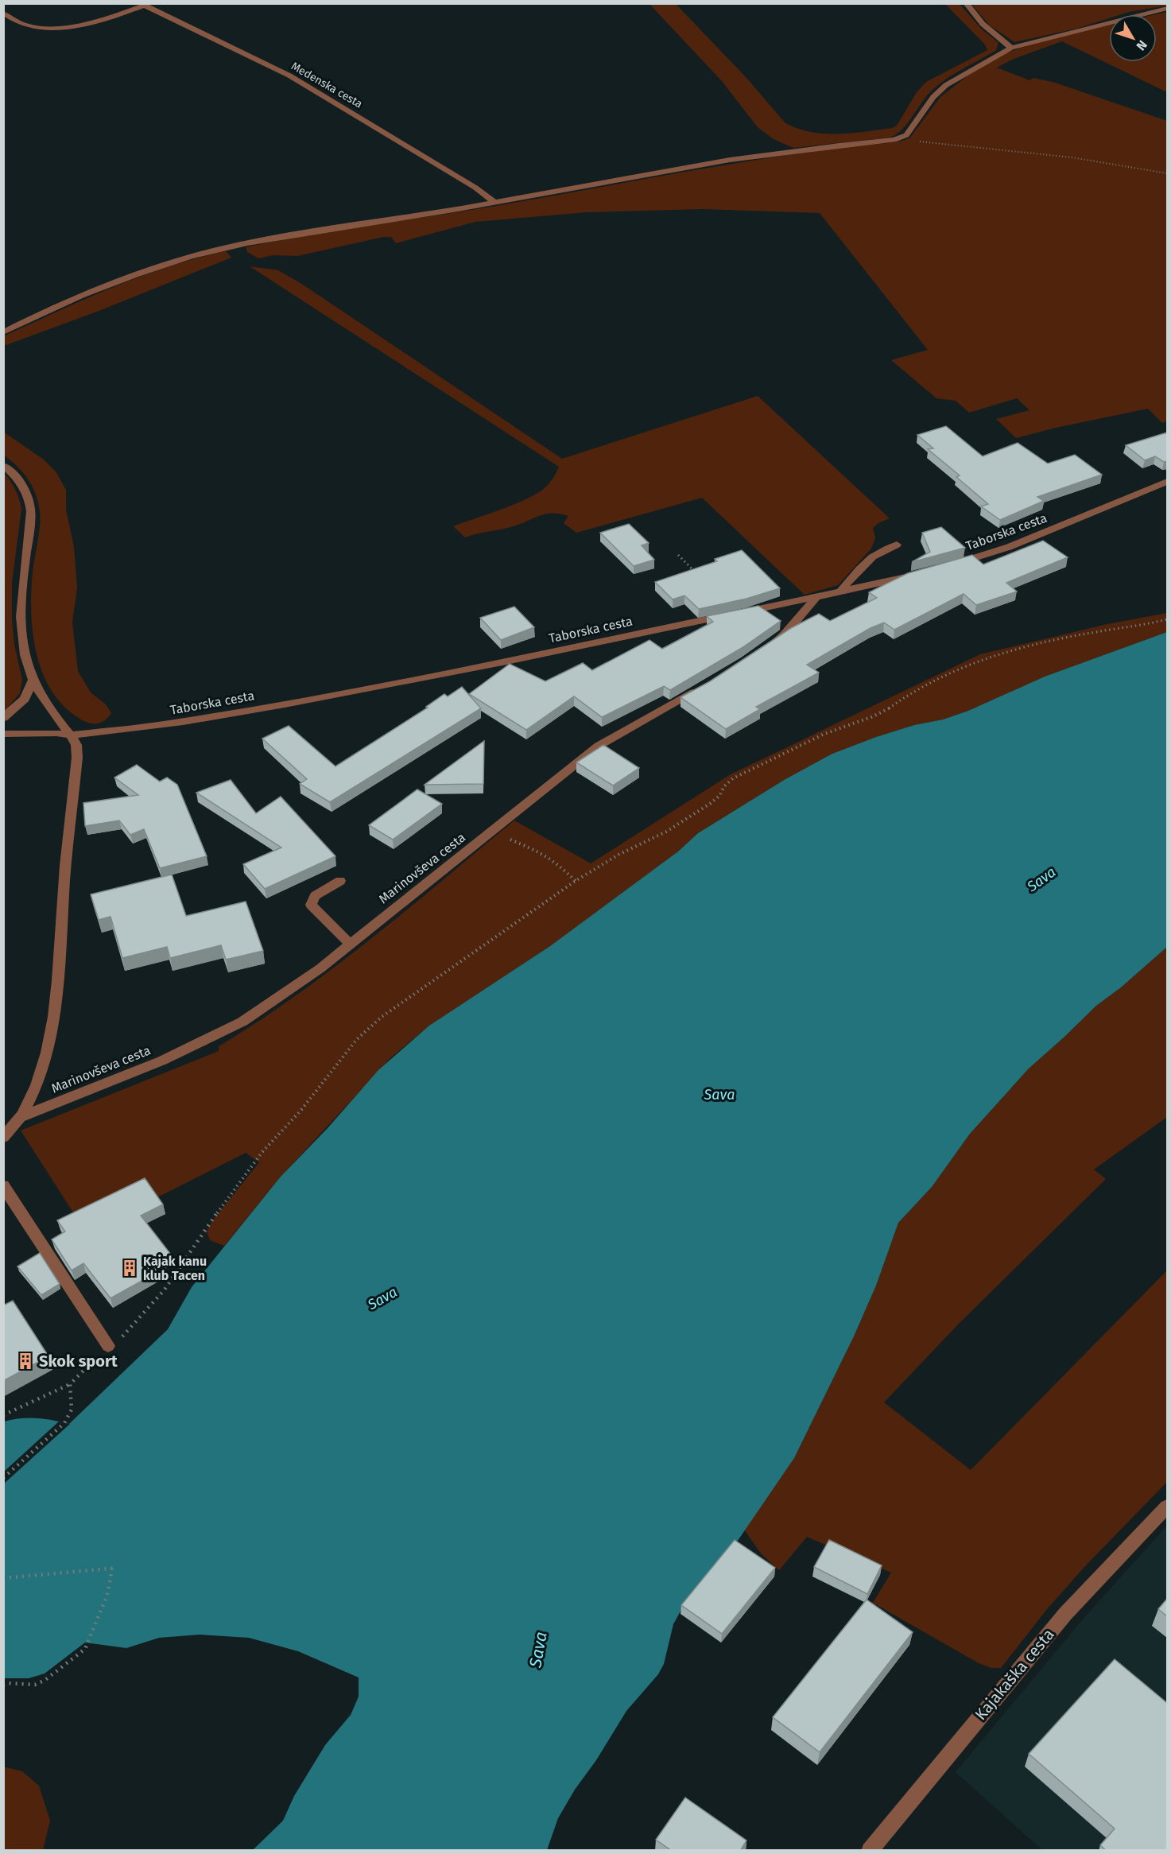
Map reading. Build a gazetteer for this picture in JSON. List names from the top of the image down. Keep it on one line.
{"streets":{"street":["Medenska cesta","Taborska cesta","Marinovševa cesta","Kajakaška cesta"]},"crossings":[["Taborska cesta","Marinovševa cesta"]],"water":["Sava"],"places":{"building":["Kajak kanu klub Tacen","Skok sport"]},"north":"bottom right"}
